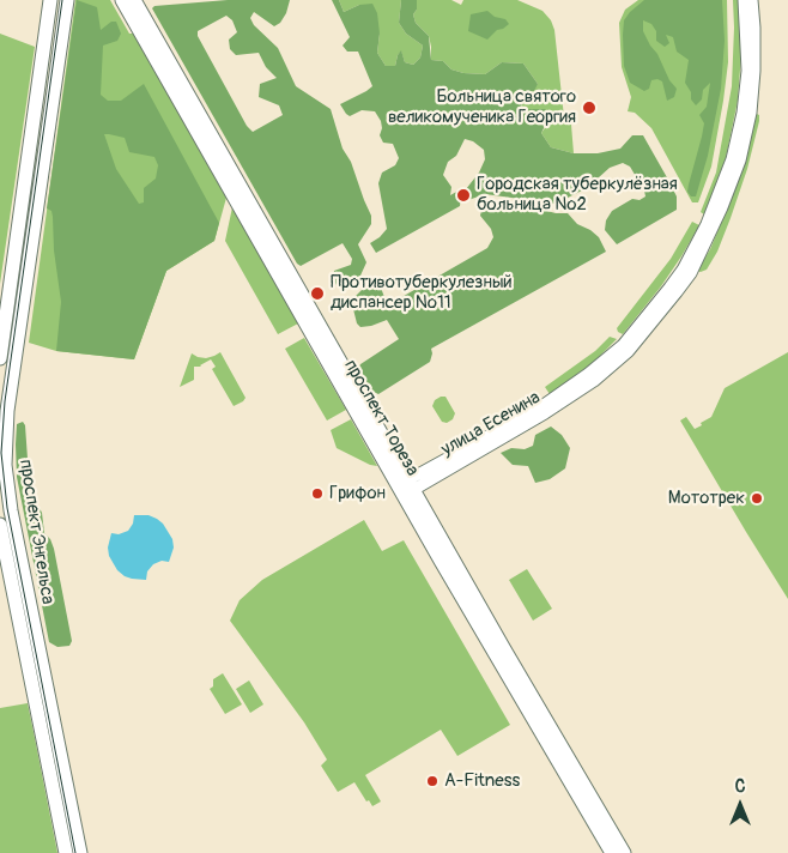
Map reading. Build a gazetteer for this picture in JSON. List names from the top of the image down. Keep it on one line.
{"streets":{"main road":["проспект Тореза","проспект Энгельса"],"street":["улица Есенина"]},"crossings":[["проспект Тореза","улица Есенина"]],"places":["Больница святого великомученика Георгия","Городская туберкулёзная больница №2","Противотуберкулезный диспансер №11","Грифон","Мототрек","A-Fitness"],"north":"top"}
